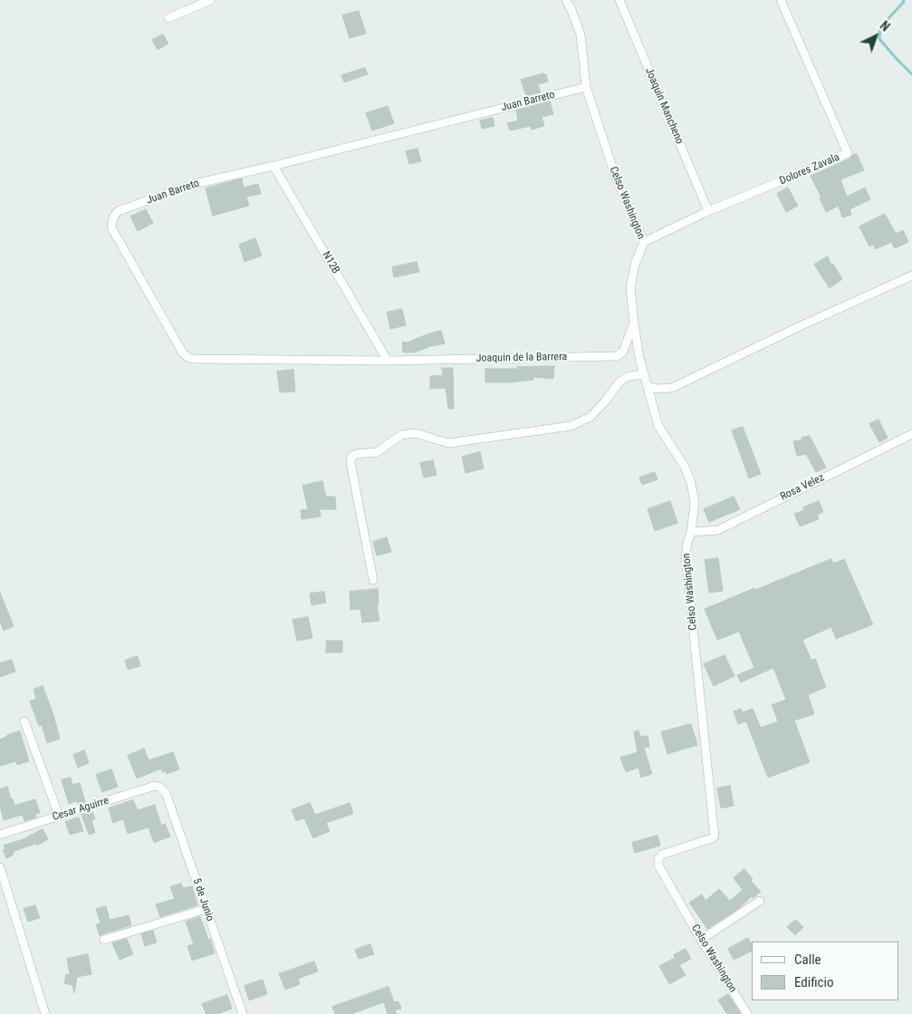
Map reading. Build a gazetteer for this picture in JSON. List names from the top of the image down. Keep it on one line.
{"streets":{"street":["Juan Barreto","Joaquin Mancheno","Dolores Zavala","Celso Washington","N12B","Joaquin de la Barrera","Rosa Velez","Cesar Aguirre","5 de Junio"]},"crossings":[["Juan Barreto","Celso Washington"],["Juan Barreto","N12B"],["Juan Barreto","Joaquin de la Barrera"],["Joaquin Mancheno","Dolores Zavala"],["Dolores Zavala","Celso Washington"],["Celso Washington","Joaquin de la Barrera"],["Celso Washington","Rosa Velez"],["N12B","Joaquin de la Barrera"],["Cesar Aguirre","5 de Junio"]],"legend":["Calle","Edificio"],"north":"top right"}
